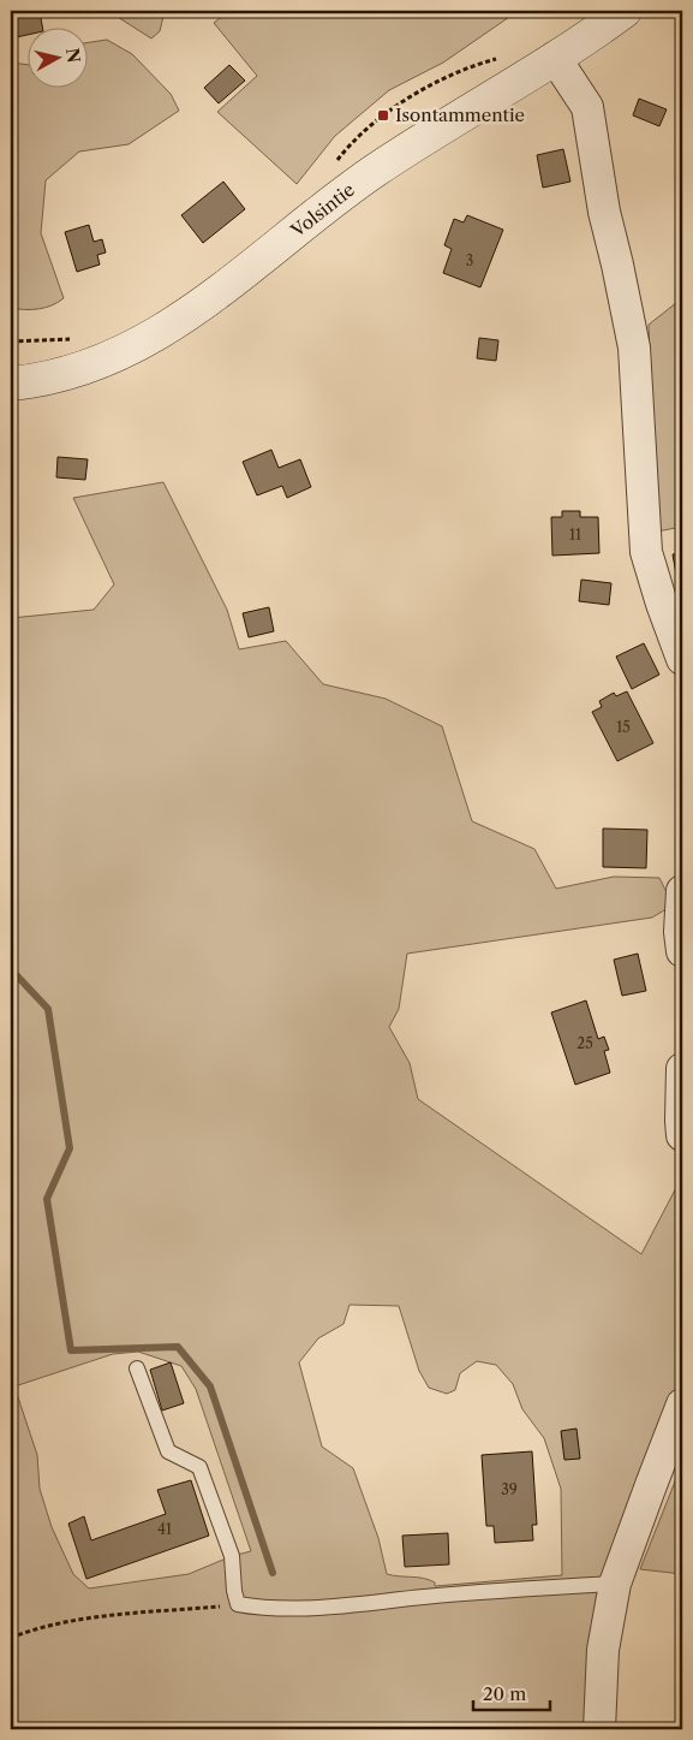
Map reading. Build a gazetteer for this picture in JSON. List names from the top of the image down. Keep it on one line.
{"streets":{"street":["Volsintie"]},"places":{"transit":["Isontammentie"]},"house_numbers":["3","11","15","25","39","41"],"scale_bar":"20 m","north":"right"}
